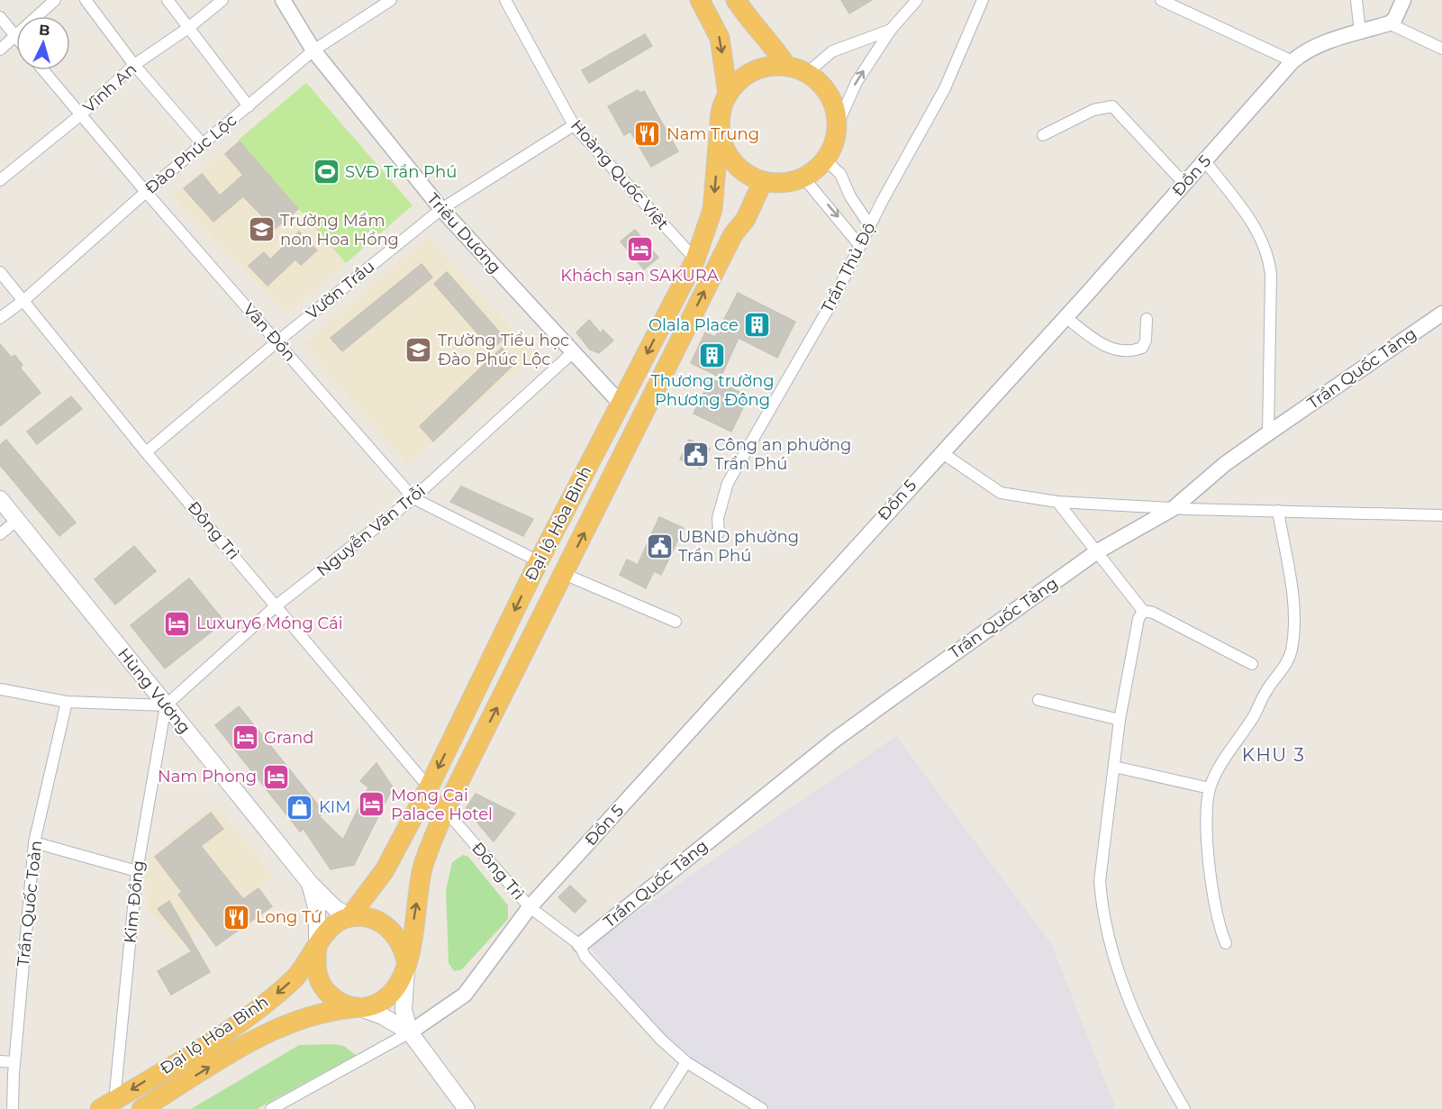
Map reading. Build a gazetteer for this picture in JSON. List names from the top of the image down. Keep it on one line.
{"streets":{"highway":["Đại lộ Hòa Bình"],"main road":["Hùng Vương"],"street":["Vĩnh An","Đào Phúc Lộc","Hoàng Quốc Việt","Đồn 5","Triều Dương","Trần Thủ Độ","Vườn Trầu","Vân Đồn","Trần Quốc Tảng","Đông Trì","Nguyễn Văn Trỗi","Kim Đồng","Trần Quốc Toản"]},"crossings":[["Vĩnh An","Vân Đồn"],["Đào Phúc Lộc","Triều Dương"],["Đào Phúc Lộc","Vân Đồn"],["Đào Phúc Lộc","Đông Trì"],["Hoàng Quốc Việt","Vườn Trầu"],["Hoàng Quốc Việt","Đại lộ Hòa Bình"],["Đồn 5","Đông Trì"],["Triều Dương","Vườn Trầu"],["Triều Dương","Đại lộ Hòa Bình"],["Triều Dương","Nguyễn Văn Trỗi"],["Vườn Trầu","Vân Đồn"],["Vườn Trầu","Đông Trì"],["Vân Đồn","Đại lộ Hòa Bình"],["Vân Đồn","Nguyễn Văn Trỗi"],["Trần Quốc Tảng","Đông Trì"],["Đại lộ Hòa Bình","Đông Trì"],["Đại lộ Hòa Bình","Hùng Vương"],["Đại lộ Hòa Bình","Kim Đồng"],["Đông Trì","Nguyễn Văn Trỗi"],["Nguyễn Văn Trỗi","Hùng Vương"],["Nguyễn Văn Trỗi","Kim Đồng"],["Hùng Vương","Kim Đồng"]],"districts":["KHU 3"],"places":{"restaurant":["Nam Trung","Long Tứ"],"sports":["SVĐ Trần Phú"],"school or university":["Trường Mầm non Hoa Hồng","Trường Tiểu học Đào Phúc Lộc"],"hotel":["Khách sạn SAKURA","Luxury6 Móng Cái","Grand","Nam Phong","Mong Cai Palace Hotel"],"building":["Olala Place","Thương trường Phương Đông"],"public building":["Công an phường Trần Phú","UBND phường Trần Phú"],"shop":["KIM"]},"north":"top"}
